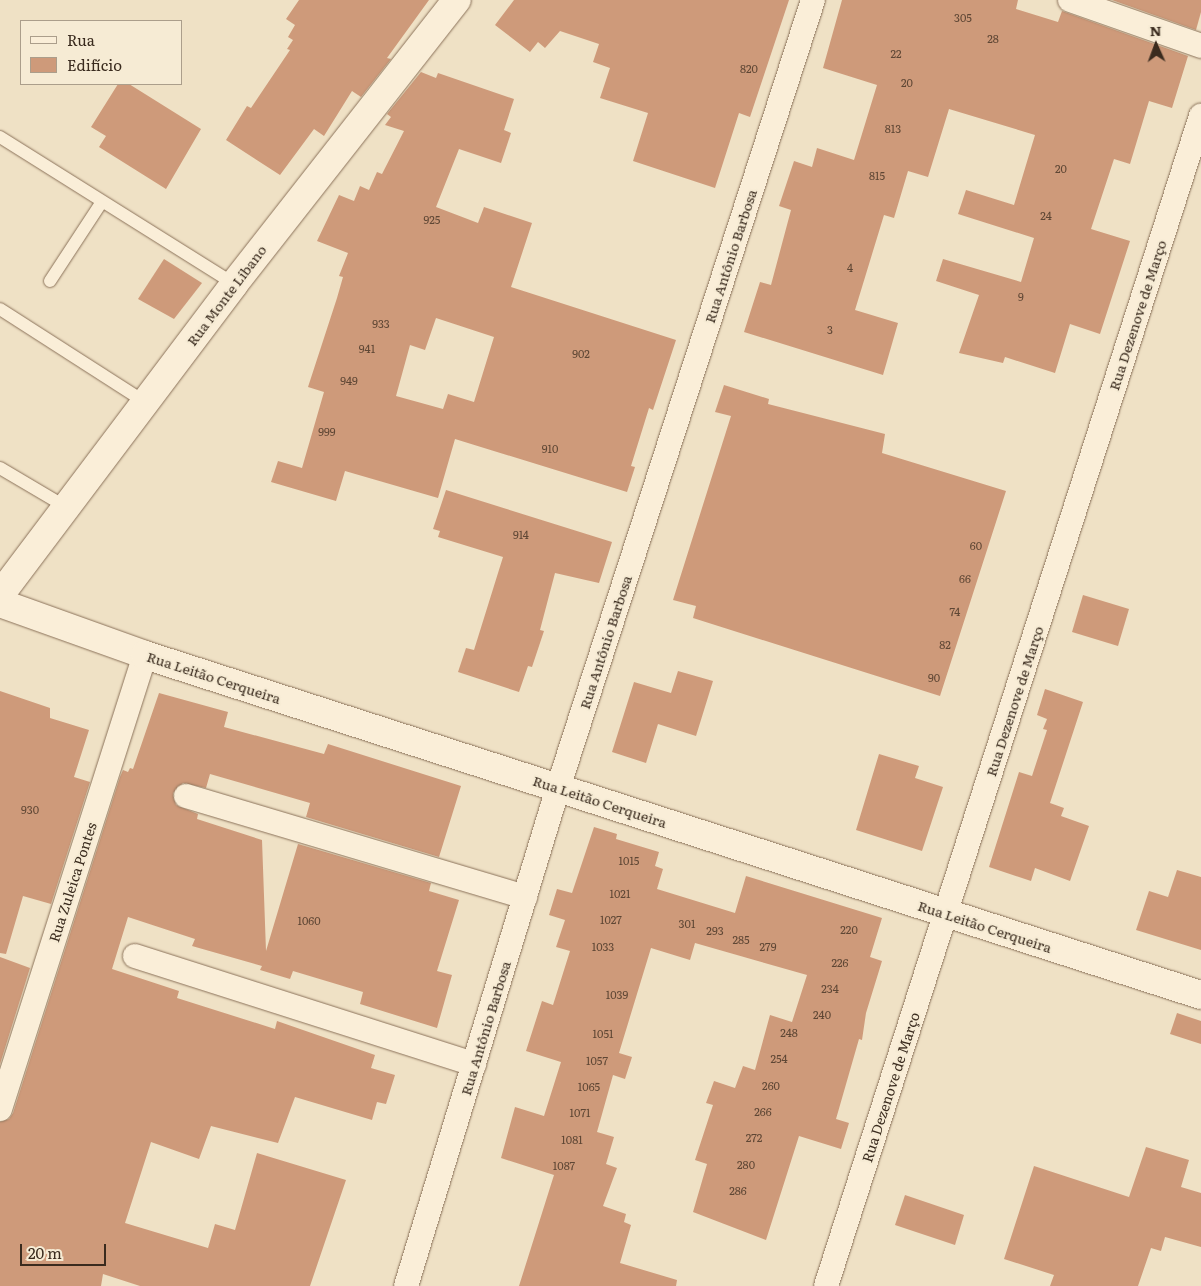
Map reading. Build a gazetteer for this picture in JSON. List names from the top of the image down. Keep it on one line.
{"streets":{"street":["Rua Antônio Barbosa","Rua Monte Líbano","Rua Dezenove de Março","Rua Leitão Cerqueira","Rua Zuleica Pontes"]},"crossings":[["Rua Antônio Barbosa","Rua Leitão Cerqueira"],["Rua Dezenove de Março","Rua Leitão Cerqueira"],["Rua Leitão Cerqueira","Rua Zuleica Pontes"]],"house_numbers":["305","28","22","820","20","813","20","815","24","925","4","9","933","3","941","902","949","999","910","914","60","66","74","82","90","930","1015","1021","1027","1060","301","220","293","285","1033","279","226","234","1039","240","248","1051","254","1057","260","1065","266","1071","272","1081","280","1087","286"],"legend":["Rua","Edifício"],"scale_bar":"20 m","north":"top"}
